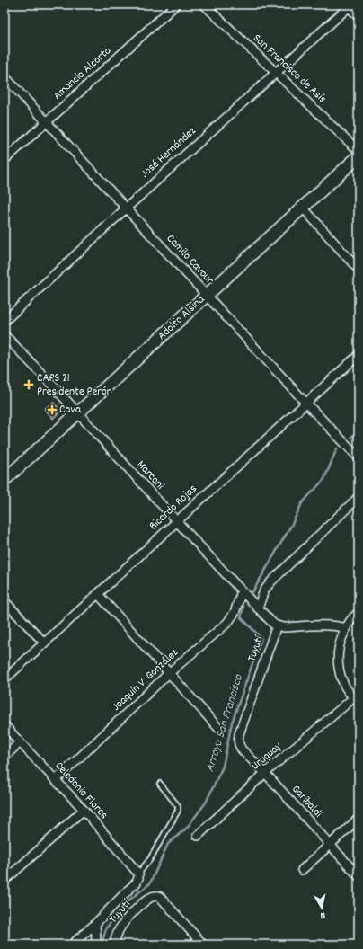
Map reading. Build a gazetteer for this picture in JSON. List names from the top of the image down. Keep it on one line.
{"streets":{"street":["San Francisco de Asís","Amancio Alcorta","José Hernández","Camilo Cavour","Adolfo Alsina","Marconi","Ricardo Rojas","Tuyutí","Joaquín V. González","Uruguay","Celedonio Flores","Garibaldi"]},"crossings":[["San Francisco de Asís","José Hernández"],["Amancio Alcorta","Camilo Cavour"],["José Hernández","Camilo Cavour"],["Camilo Cavour","Adolfo Alsina"],["Camilo Cavour","Ricardo Rojas"],["Adolfo Alsina","Marconi"],["Marconi","Ricardo Rojas"],["Marconi","Tuyutí"],["Marconi","Joaquín V. González"],["Tuyutí","Garibaldi"],["Joaquín V. González","Celedonio Flores"],["Uruguay","Garibaldi"]],"water":["Arroyo San Francisco"],"places":{"health":["CAPS 21 Presidente Perón","Cava"]},"north":"bottom"}
